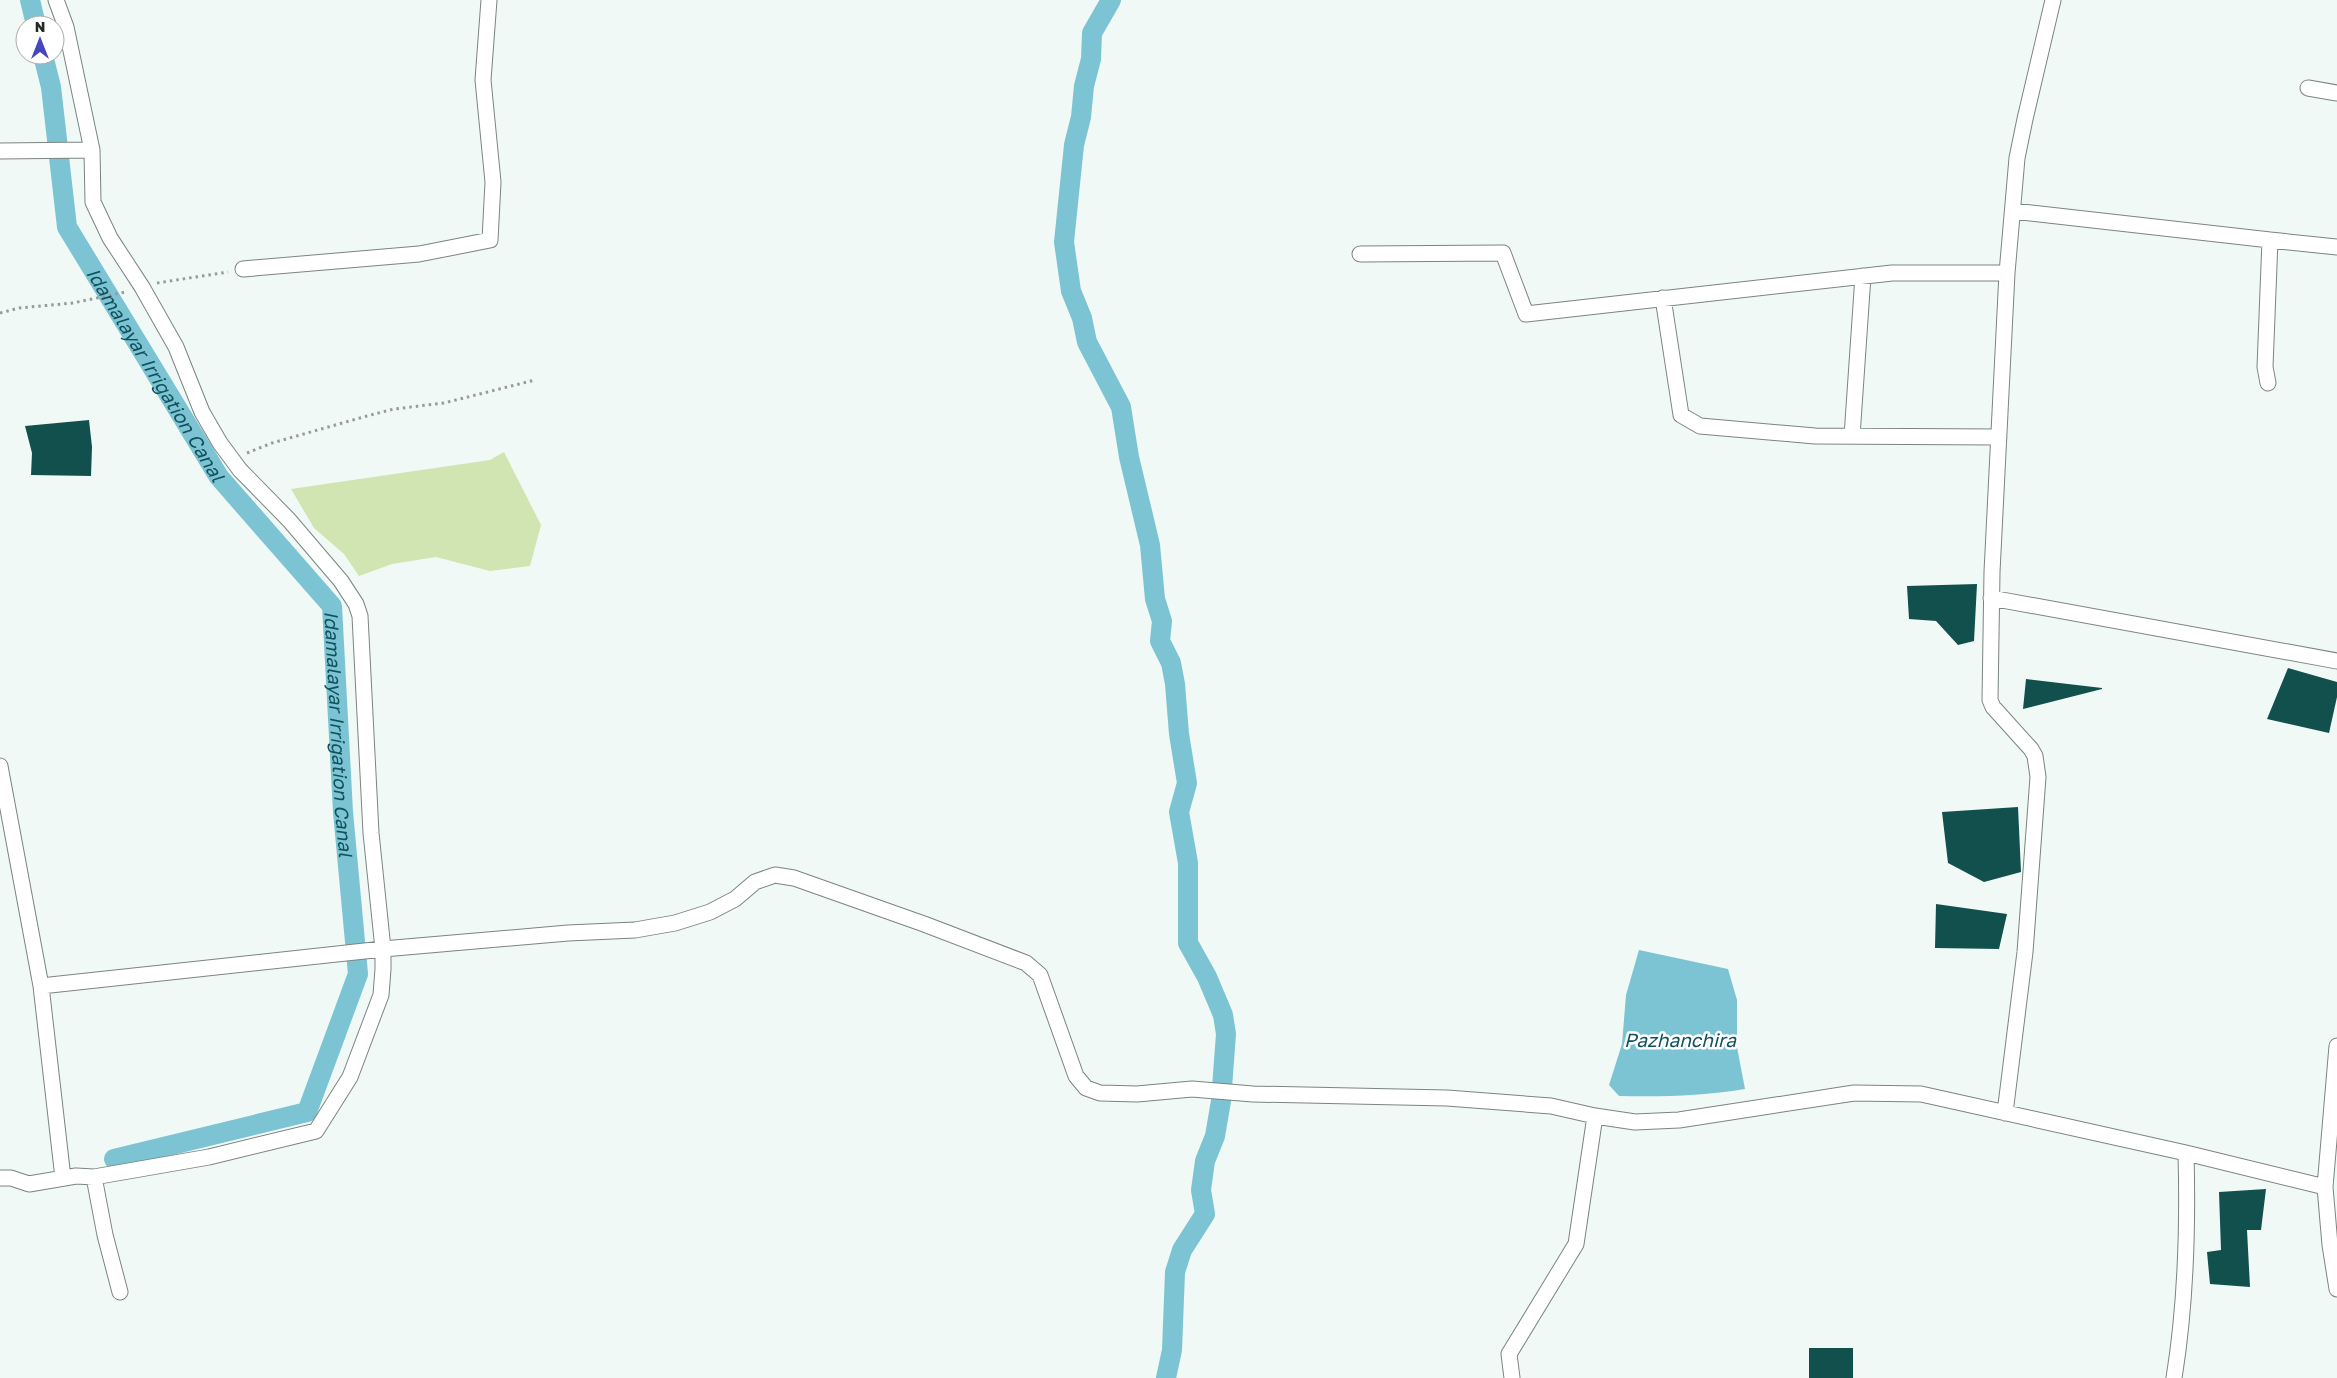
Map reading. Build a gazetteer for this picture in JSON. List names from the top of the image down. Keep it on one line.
{"water":["Idamalayar Irrigation Canal","Pazhanchira"],"north":"top"}
